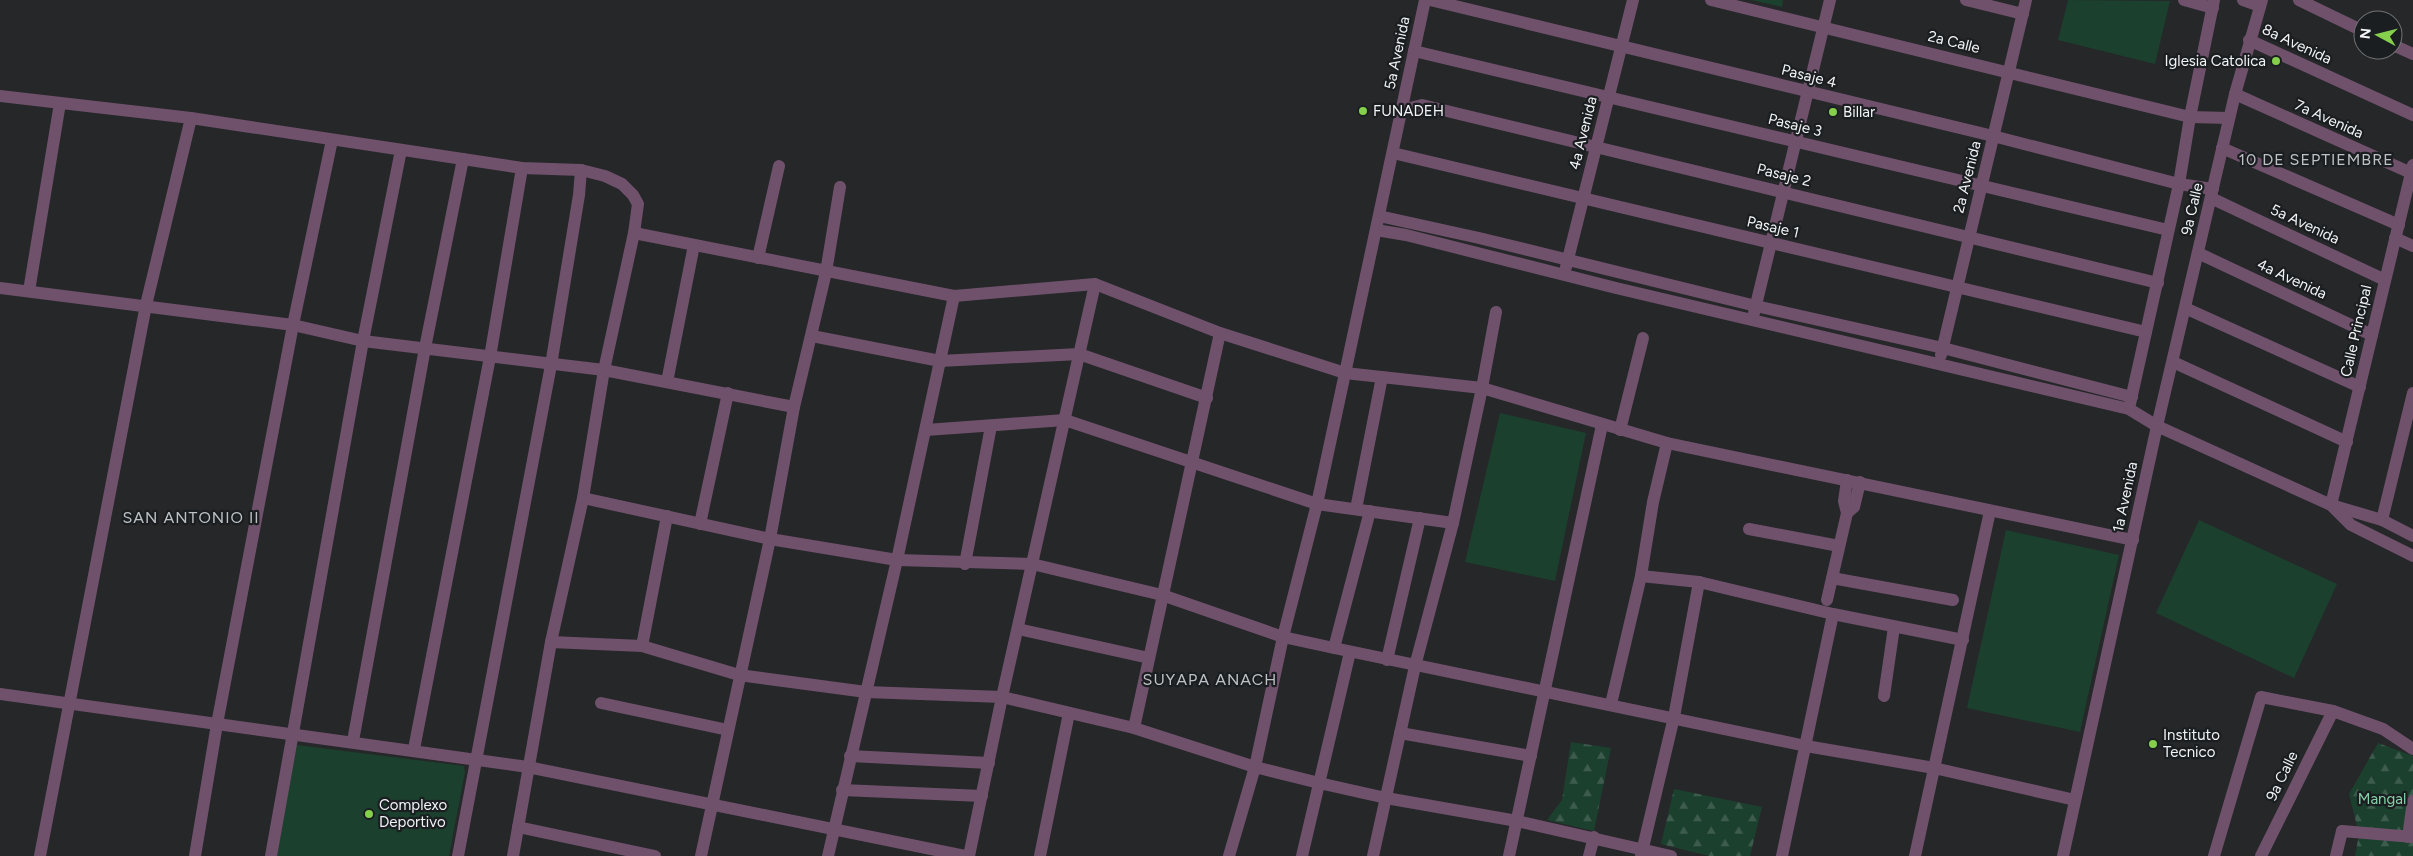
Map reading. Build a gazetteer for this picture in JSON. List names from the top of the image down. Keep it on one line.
{"streets":{"street":["2a Calle","8a Avenida","5a Avenida","Pasaje 4","7a Avenida","Pasaje 3","4a Avenida","Pasaje 2","2a Avenida","9a Calle","Pasaje 1","Calle Principal","1a Avenida"]},"crossings":[["2a Calle","2a Avenida"],["2a Calle","9a Calle"],["8a Avenida","9a Calle"],["5a Avenida","Pasaje 4"],["5a Avenida","Pasaje 3"],["5a Avenida","Pasaje 2"],["5a Avenida","9a Calle"],["5a Avenida","Pasaje 1"],["5a Avenida","Calle Principal"],["Pasaje 4","4a Avenida"],["Pasaje 4","2a Avenida"],["7a Avenida","9a Calle"],["7a Avenida","Calle Principal"],["Pasaje 3","4a Avenida"],["Pasaje 3","2a Avenida"],["4a Avenida","Pasaje 2"],["4a Avenida","9a Calle"],["4a Avenida","Pasaje 1"],["4a Avenida","Calle Principal"],["Pasaje 2","2a Avenida"],["2a Avenida","Pasaje 1"],["9a Calle","1a Avenida"]],"districts":["10 DE SEPTIEMBRE","SAN ANTONIO II","SUYAPA ANACH"],"parks":["Mangal"],"places":["Iglesia Catolica","FUNADEH","Billar","Instituto Tecnico","Complexo Deportivo"],"north":"left"}
